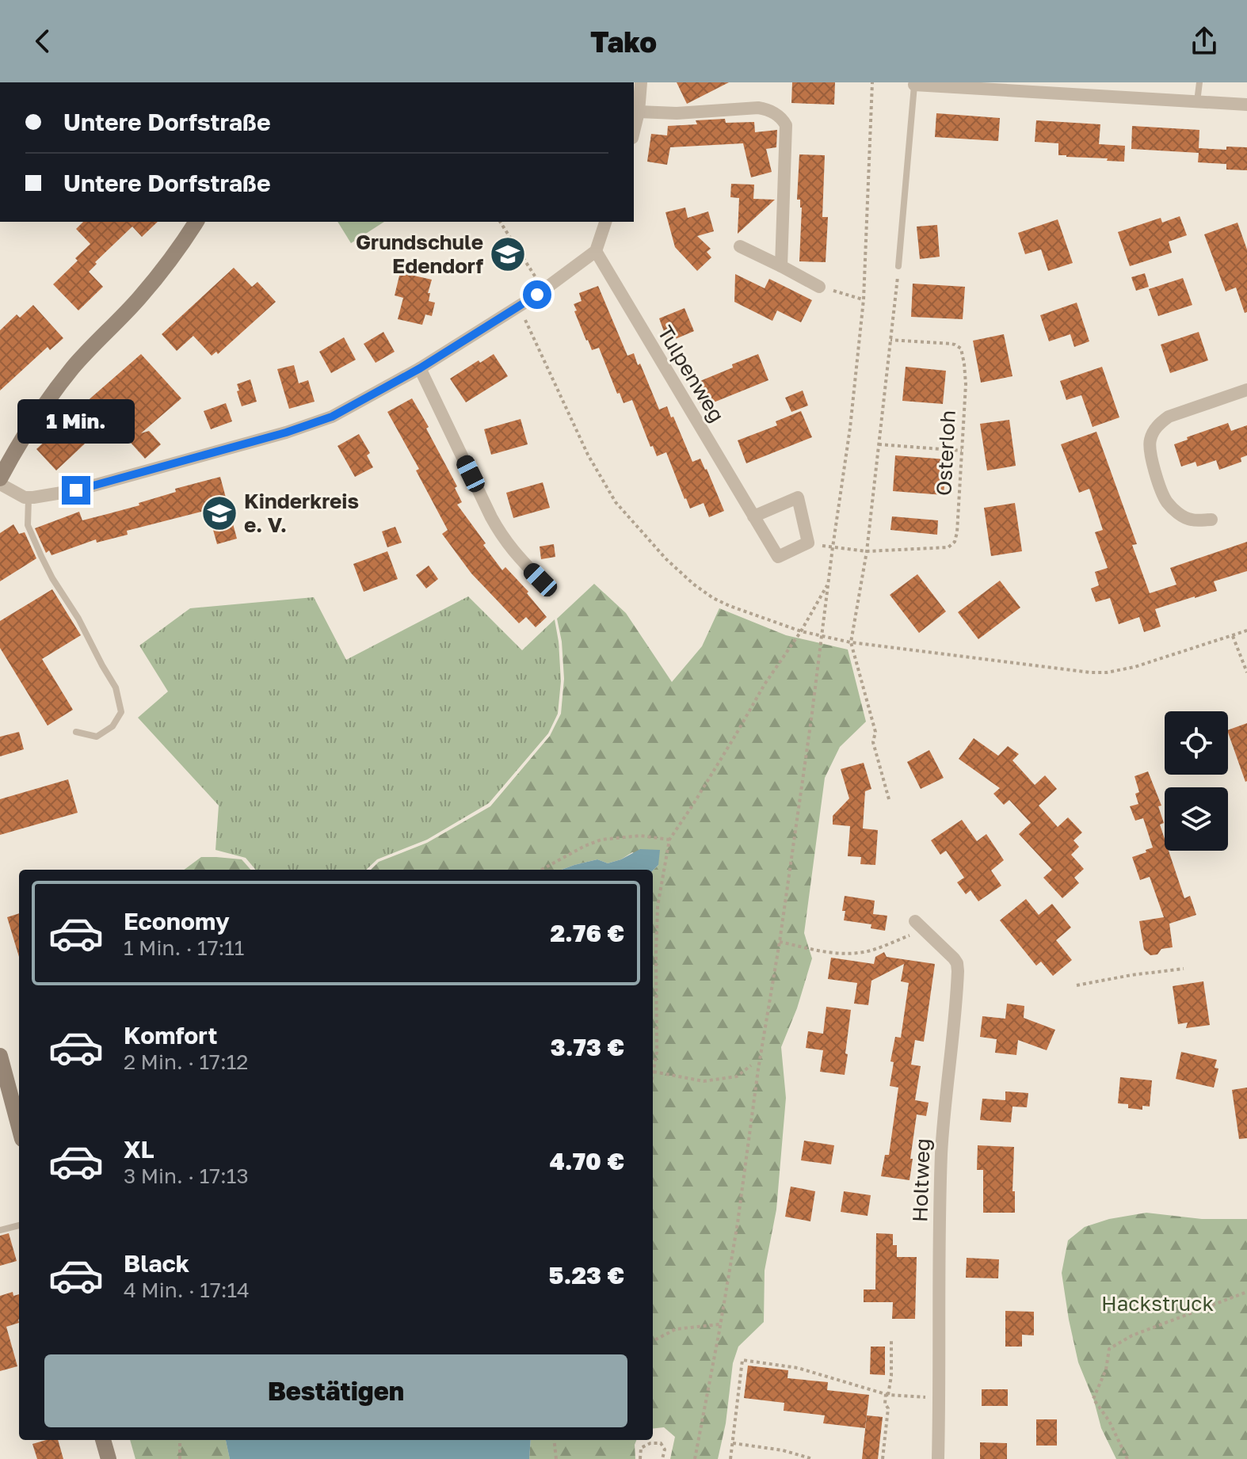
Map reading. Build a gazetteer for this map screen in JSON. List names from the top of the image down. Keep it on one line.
{"streets":{"street":["Tulpenweg","Holtweg"],"path":["Osterloh"]},"parks":["Hackstruck"],"places":{"school or university":["Grundschule Edendorf","Kinderkreis e. V."]},"page":{"header":"Tako","banner":["Untere Dorfstraße","Untere Dorfstraße"],"bubble":"1 Min.","list":[{"name":"Economy","note":"1 Min. · 17:11","value":"2.76 €"},{"name":"Komfort","note":"2 Min. · 17:12","value":"3.73 €"},{"name":"XL","note":"3 Min. · 17:13","value":"4.70 €"},{"name":"Black","note":"4 Min. · 17:14","value":"5.23 €"}],"buttons":"Bestätigen"}}
